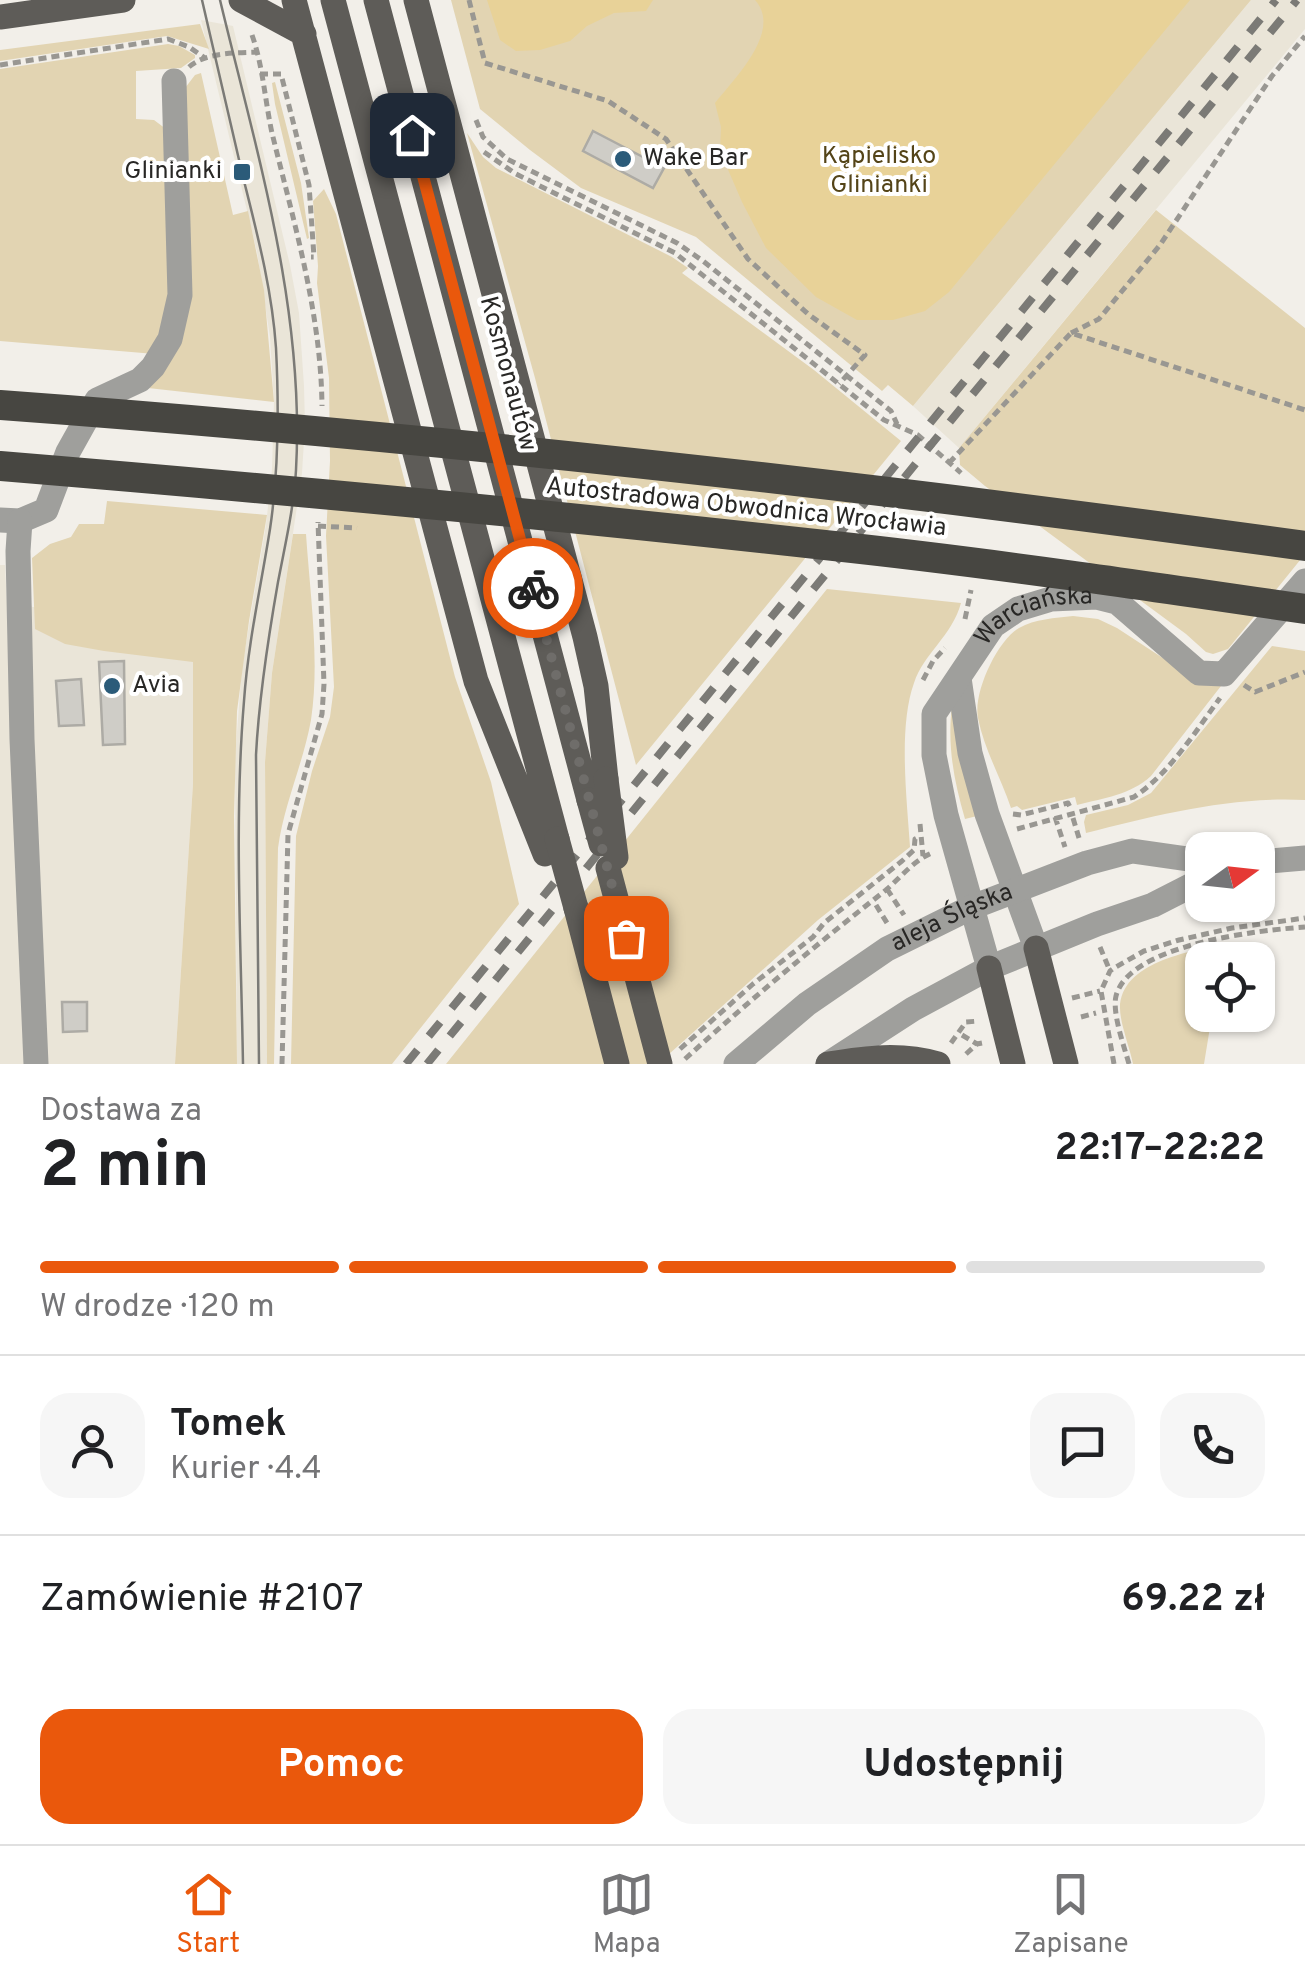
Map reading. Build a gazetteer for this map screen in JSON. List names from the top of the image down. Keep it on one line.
{"streets":{"highway":["Autostradowa Obwodnica Wrocławia"],"main road":["Kosmonautów"],"street":["Warciańska","aleja Śląska"]},"crossings":[["Warciańska","aleja Śląska"]],"parks":["Kąpielisko Glinianki"],"places":{"other":["Wake Bar","Avia"],"transit":["Glinianki"]},"north":"right","page":{"heading":["2 min","Dostawa za","22:17–22:22"],"panel":["Tomek","Kurier · 4.4","Zamówienie #2107","69.22 zł"],"bar":"W drodze · 120 m","buttons":["Pomoc","Udostępnij"],"tabs":["Start","Mapa","Zapisane"]}}
